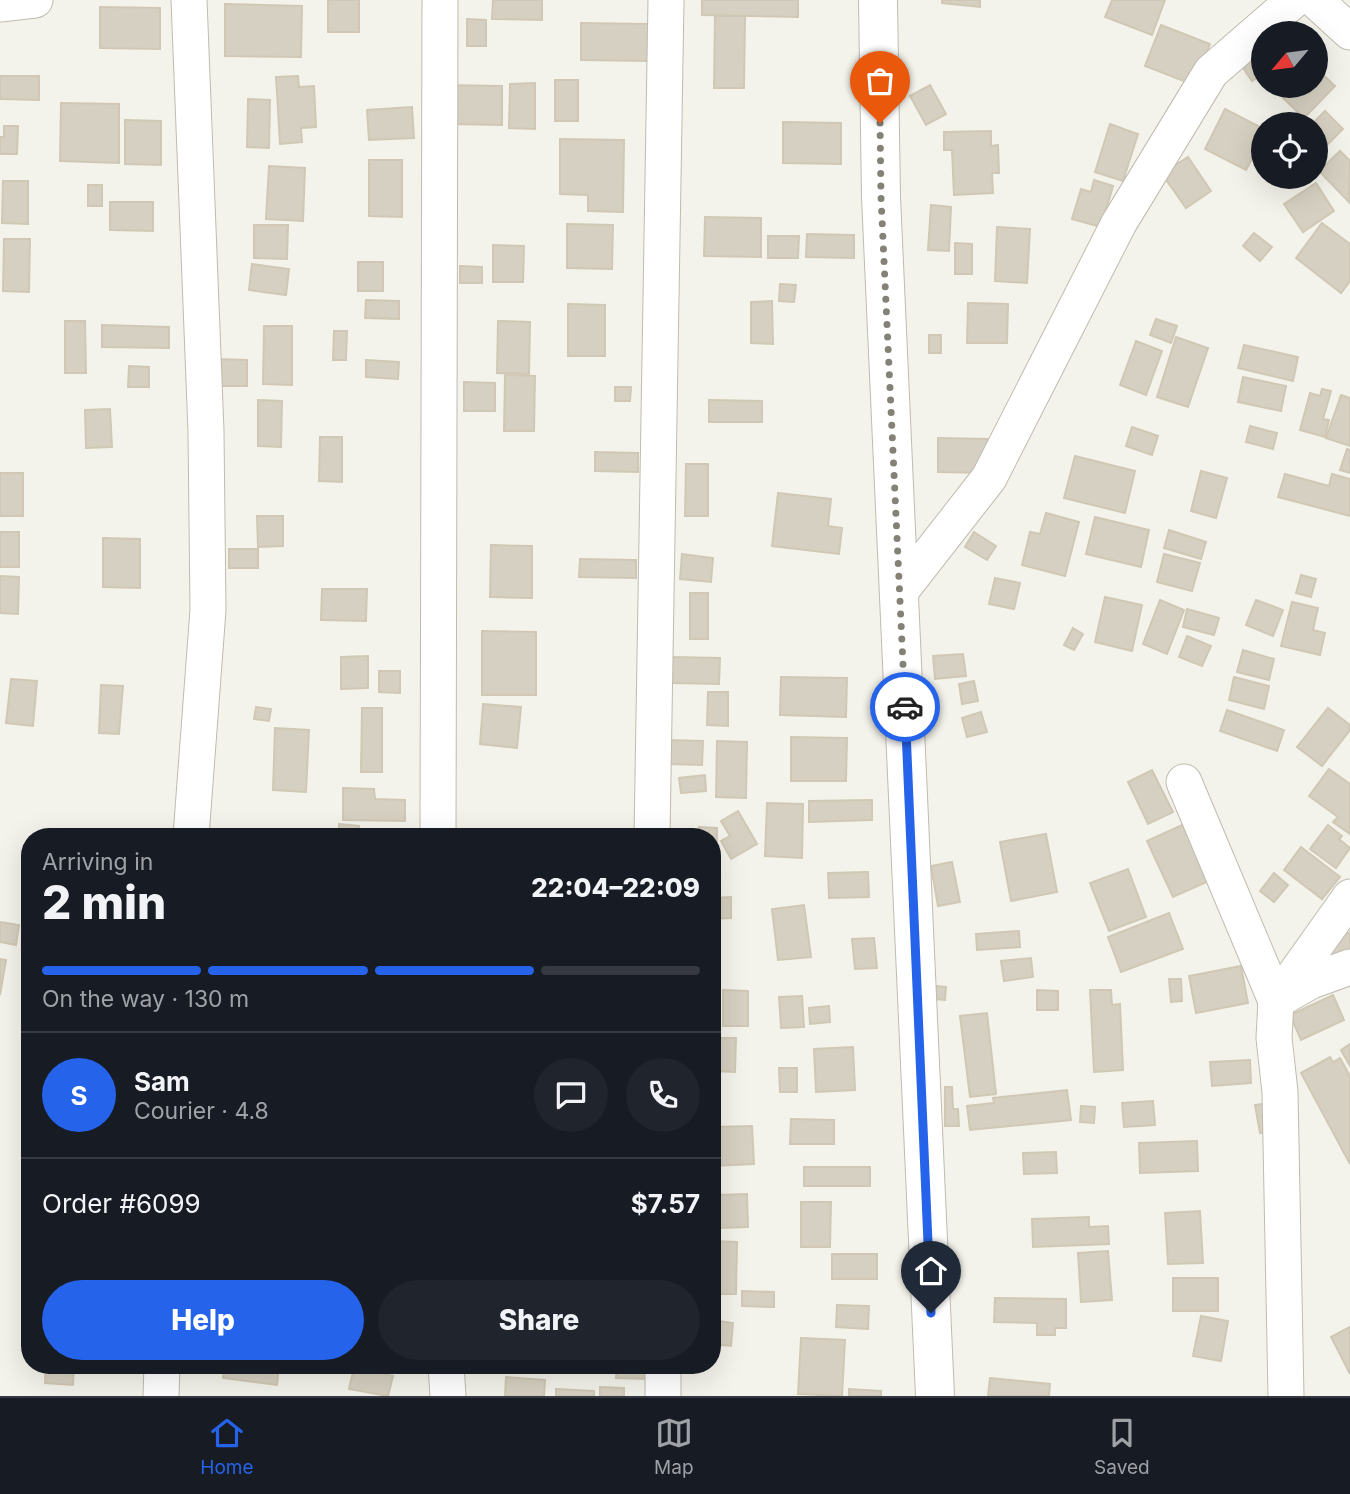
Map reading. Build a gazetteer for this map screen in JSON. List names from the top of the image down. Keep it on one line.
{"north":"bottom left","page":{"heading":["2 min","Arriving in","22:04–22:09"],"panel":["Sam","Courier · 4.8","Order #6099","$7.57"],"bar":"On the way · 130 m","round":"S","buttons":["Help","Share"],"tabs":["Home","Map","Saved"]}}
